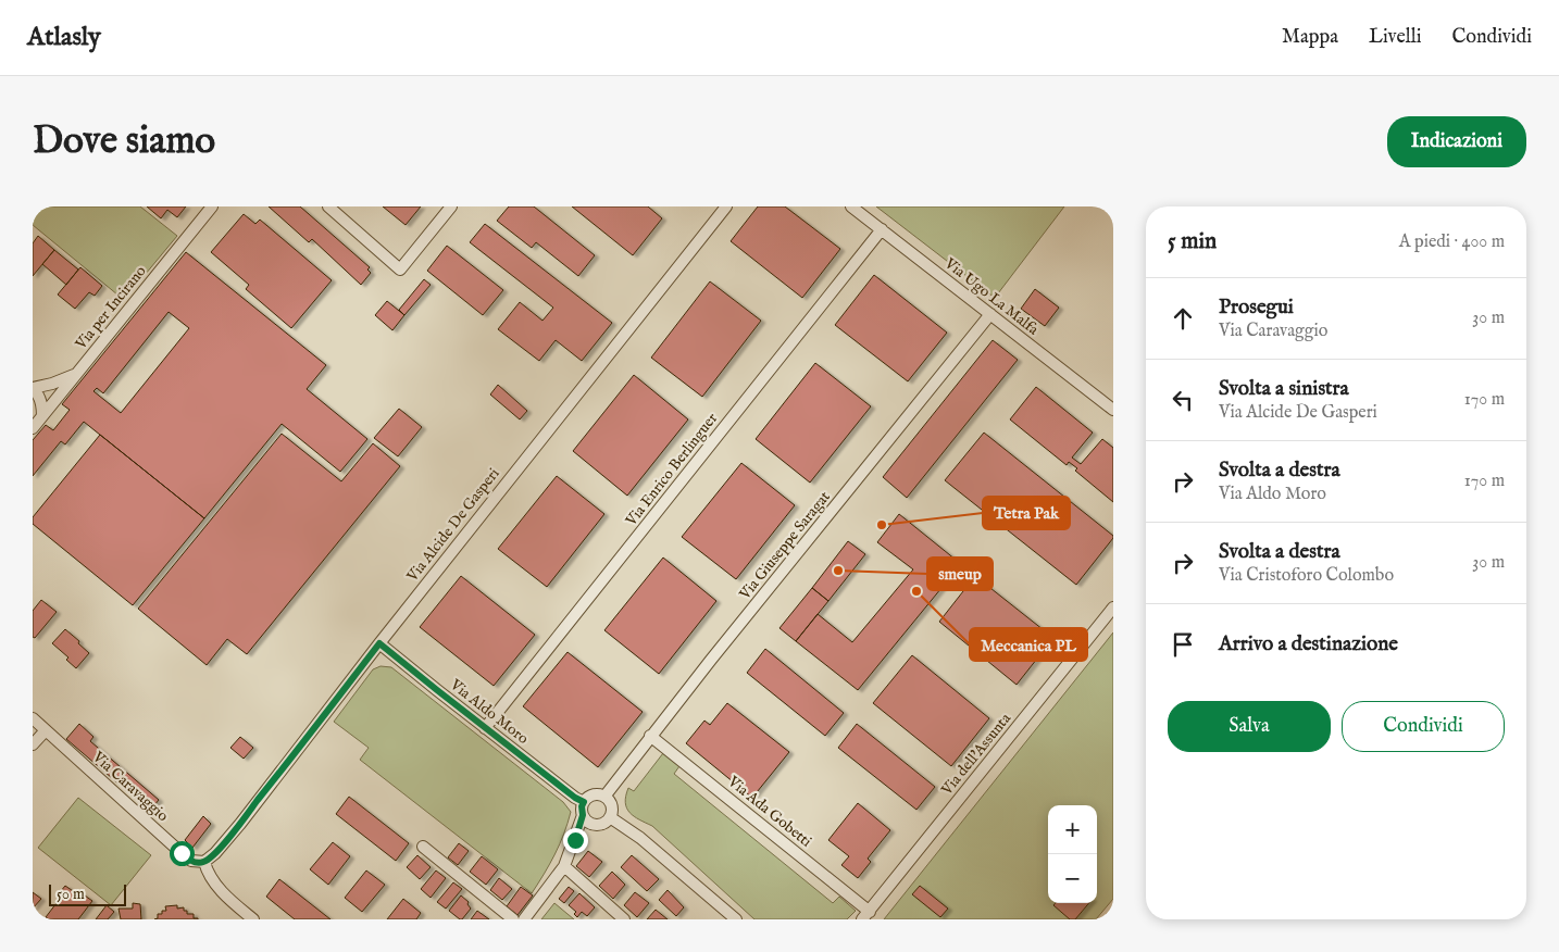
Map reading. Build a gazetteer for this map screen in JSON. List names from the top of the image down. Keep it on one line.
{"streets":{"street":["Via Ugo La Malfa","Via per Incirano","Via Enrico Berlinguer","Via Alcide De Gasperi","Via Giuseppe Saragat","Via Aldo Moro","Via dell'Assunta","Via Caravaggio","Via Ada Gobetti"]},"crossings":[["Via Ugo La Malfa","Via Enrico Berlinguer"],["Via Ugo La Malfa","Via Giuseppe Saragat"],["Via Enrico Berlinguer","Via Aldo Moro"],["Via Alcide De Gasperi","Via Aldo Moro"],["Via Alcide De Gasperi","Via Caravaggio"],["Via Giuseppe Saragat","Via Aldo Moro"],["Via Giuseppe Saragat","Via Ada Gobetti"],["Via dell'Assunta","Via Ada Gobetti"]],"places":["Tetra Pak","smeup","Meccanica PL"],"scale_bar":"50 m","page":{"header":"Atlasly","nav":["Mappa","Livelli","Condividi"],"buttons":["Indicazioni",["Salva","Condividi"]],"title":"Dove siamo","heading":["5 min","A piedi · 400 m"],"list":[["Prosegui","Via Caravaggio","30 m"],["Svolta a sinistra","Via Alcide De Gasperi","170 m"],["Svolta a destra","Via Aldo Moro","170 m"],["Svolta a destra","Via Cristoforo Colombo","30 m"],"Arrivo a destinazione"],"map_buttons":["+","−"],"scale":"50 m"}}
